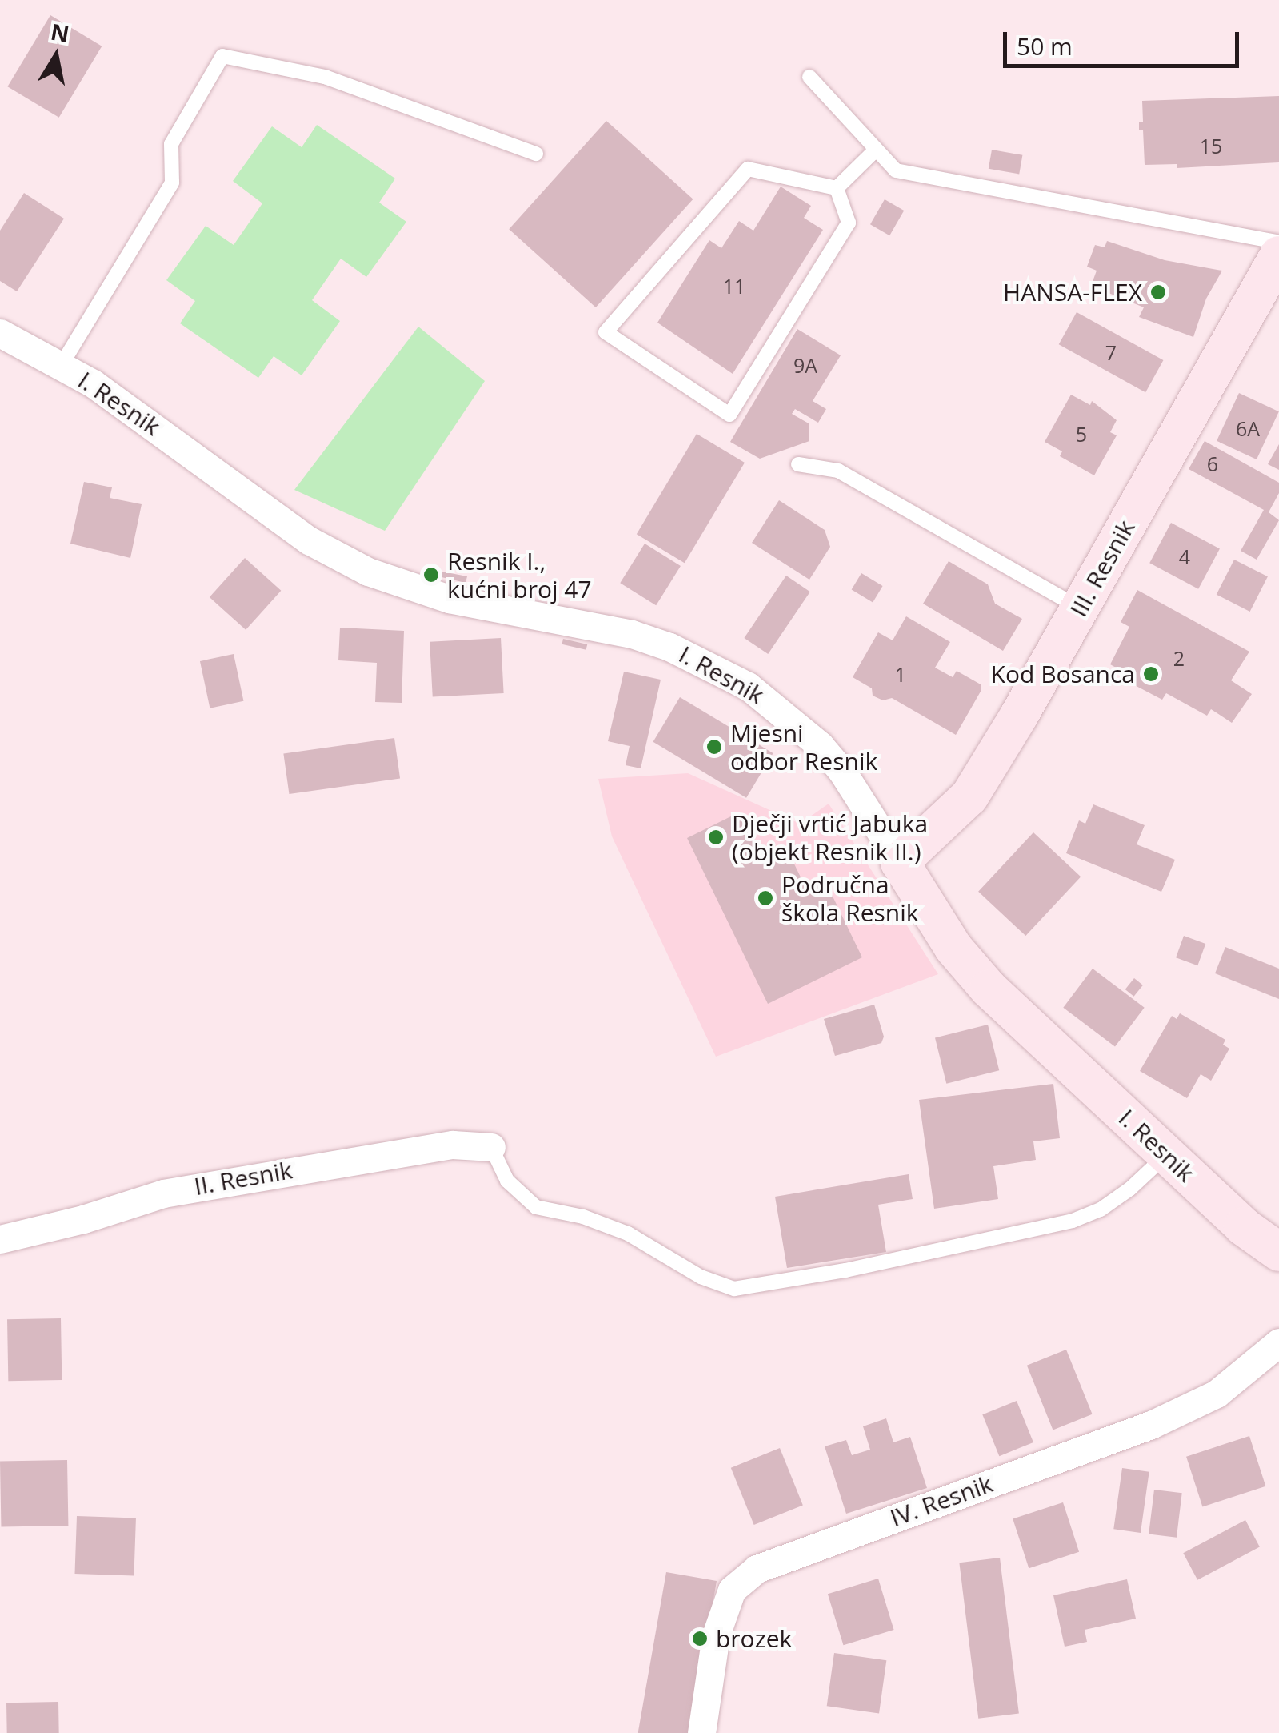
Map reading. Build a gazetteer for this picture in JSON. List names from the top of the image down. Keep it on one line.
{"streets":{"street":["I. Resnik","III. Resnik","II. Resnik","IV. Resnik"]},"crossings":[["I. Resnik","III. Resnik"]],"places":["HANSA-FLEX","Resnik I., kućni broj 47","Kod Bosanca","Mjesni odbor Resnik","Dječji vrtić Jabuka (objekt Resnik II.)","Područna škola Resnik","brozek"],"house_numbers":["15","11","7","9A","6A","5","6","4","2","1"],"scale_bar":"50 m","north":"top"}
